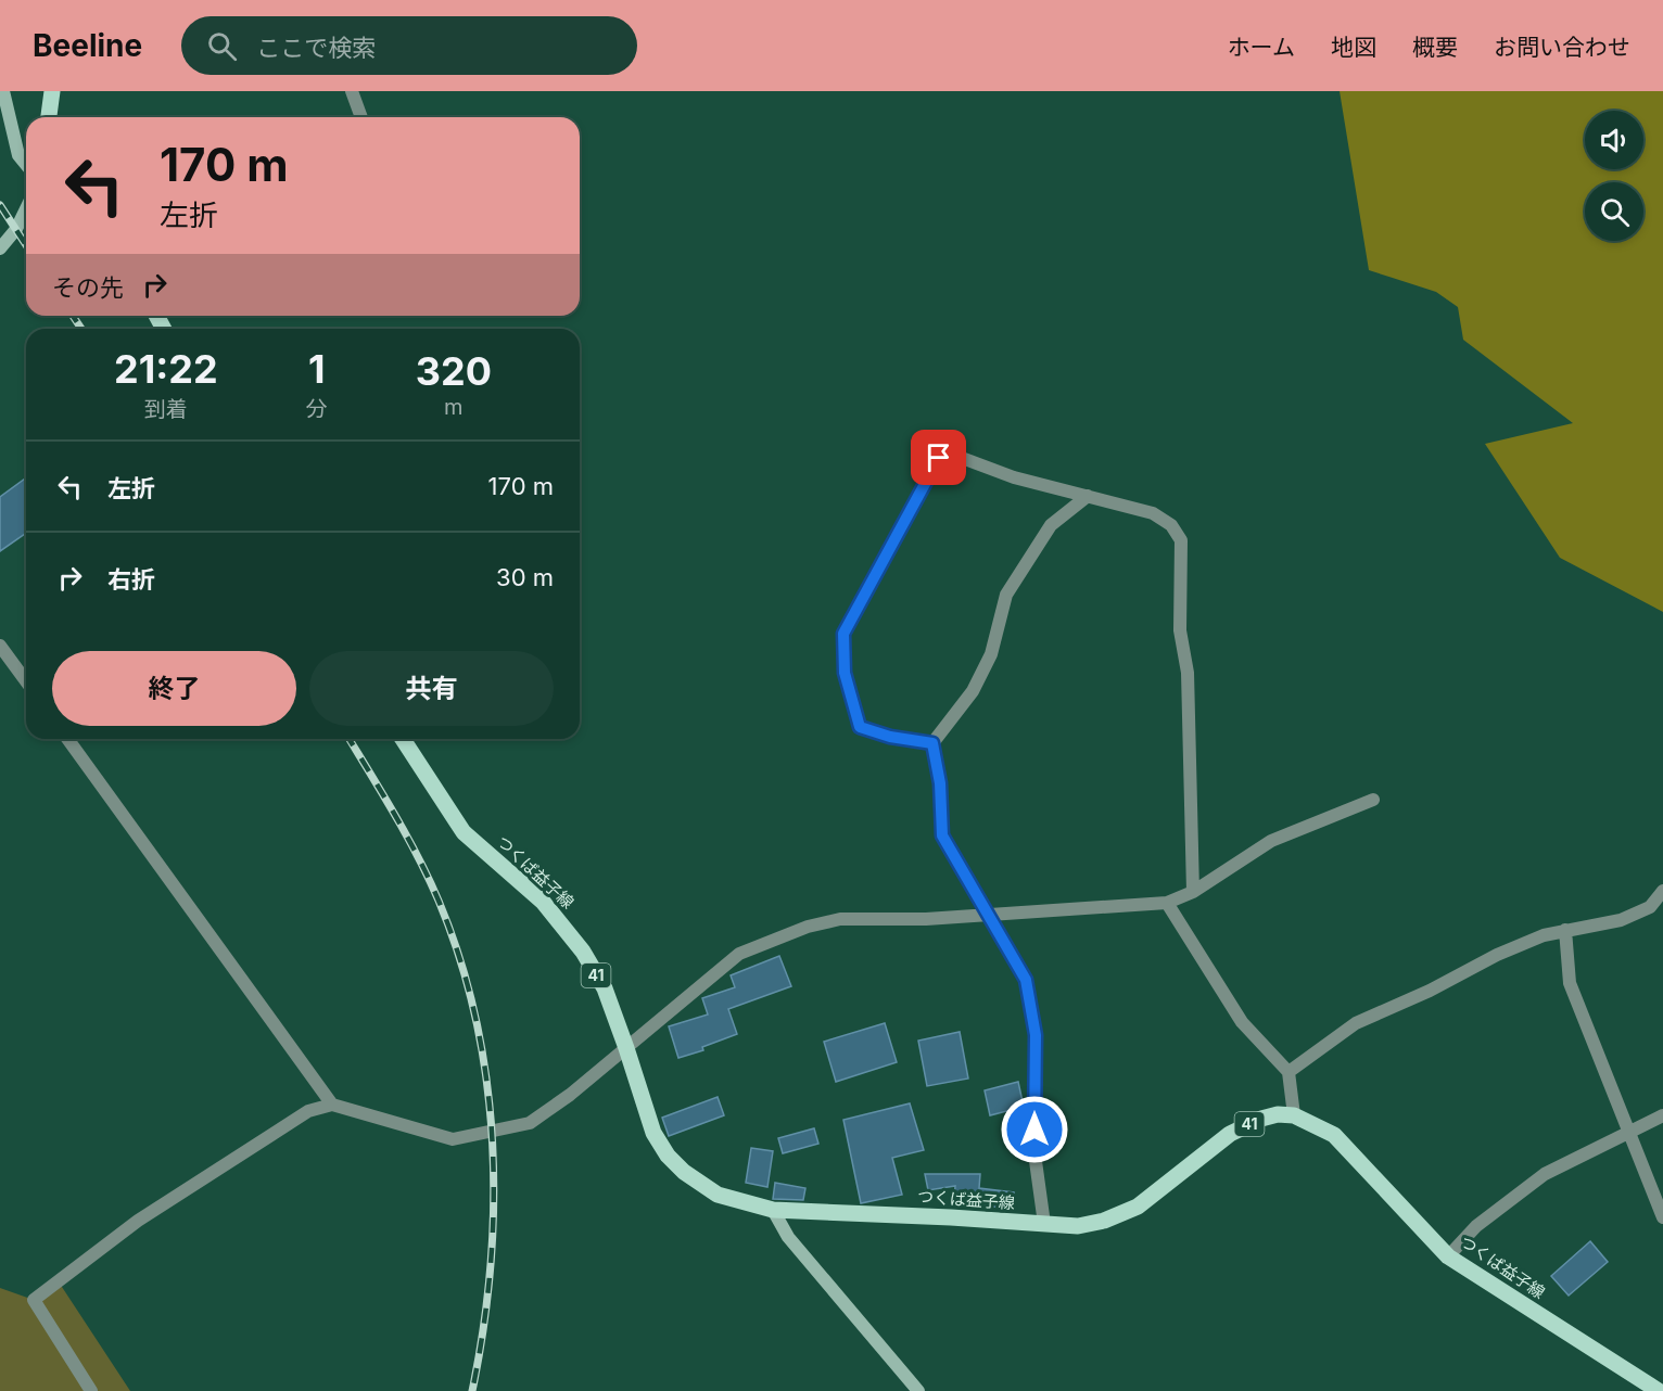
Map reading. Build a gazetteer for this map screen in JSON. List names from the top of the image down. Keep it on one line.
{"streets":{"main road":["つくば益子線","41"]},"page":{"header":"Beeline","search":"ここで検索","nav":["ホーム","地図","概要","お問い合わせ"],"turn":["170 m","左折"],"then":"その先","eta":["21:22","到着","1","分","320","m"],"list":[{"name":"左折","value":"170 m"},{"name":"右折","value":"30 m"}],"buttons":["終了","共有"]}}
